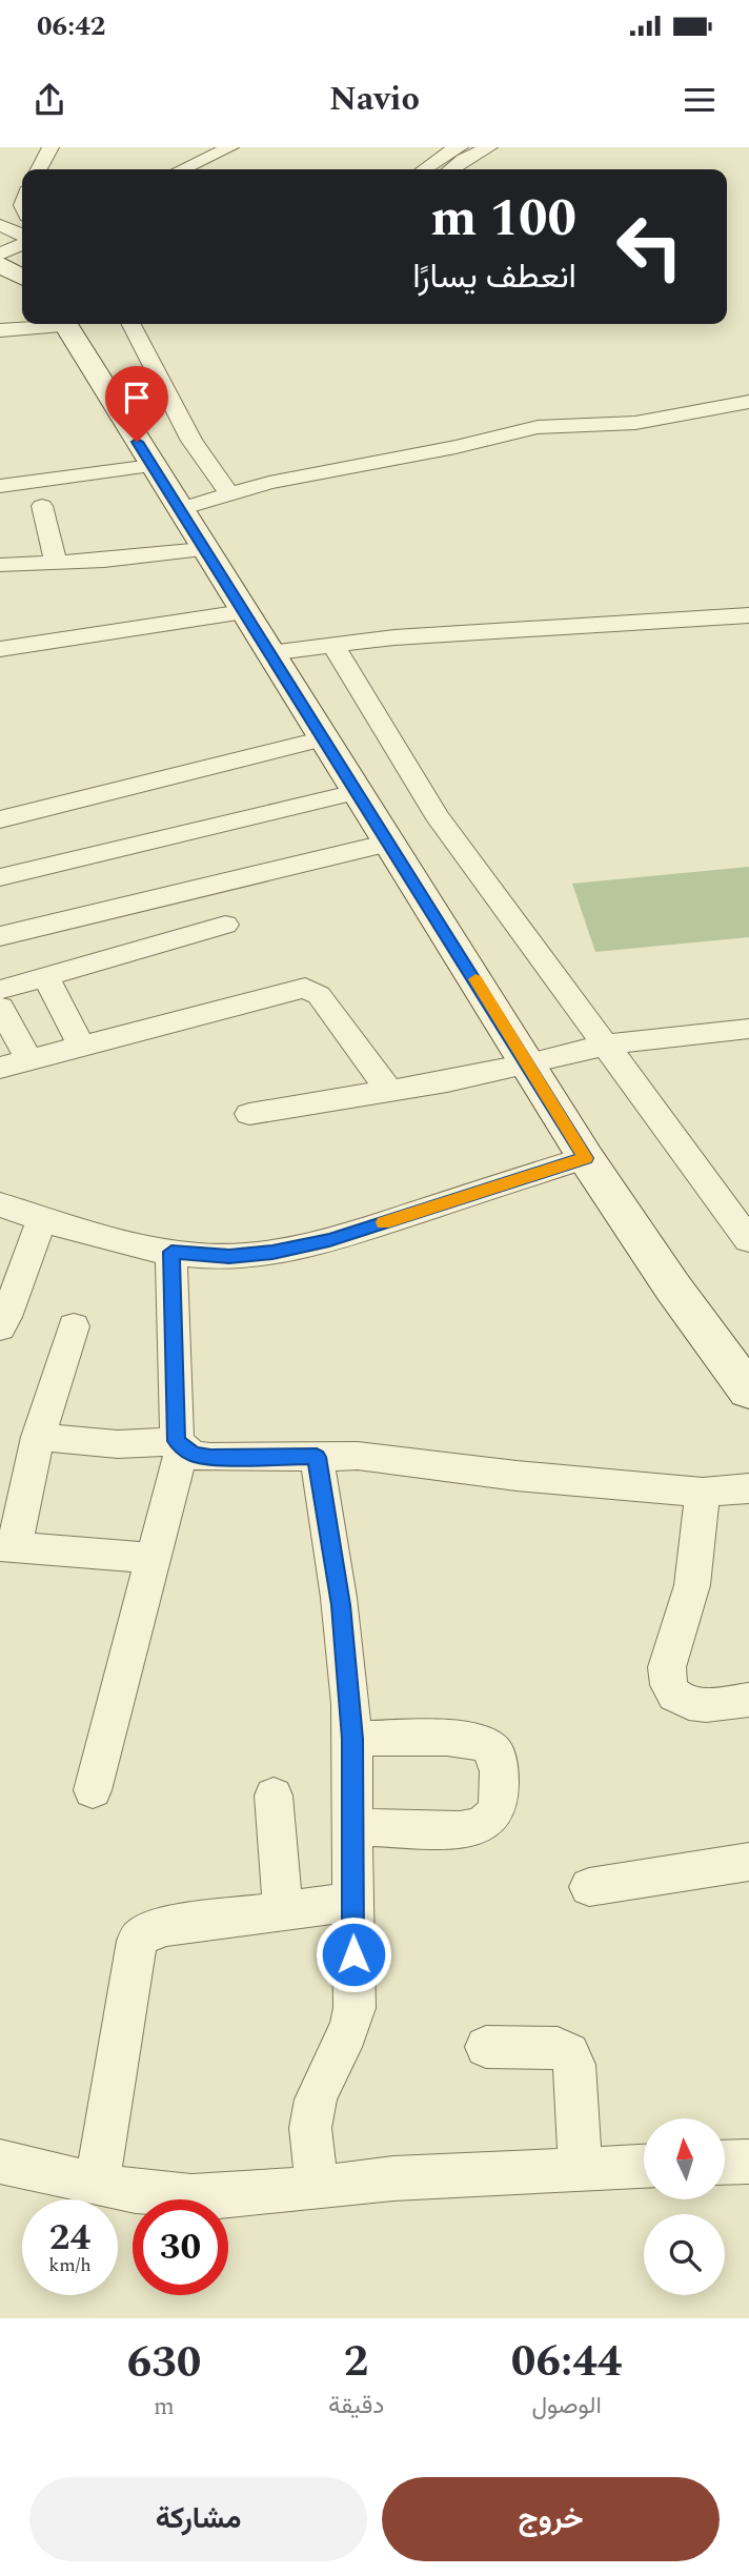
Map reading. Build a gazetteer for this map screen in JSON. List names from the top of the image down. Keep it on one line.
{"north":"top","page":{"status":"06:42","header":"Navio","turn":["100 m","انعطف يسارًا"],"speed":"24 km/h","limit":"30","eta":["06:44","الوصول","2","دقيقة","630","m"],"buttons":["خروج","مشاركة"]}}
